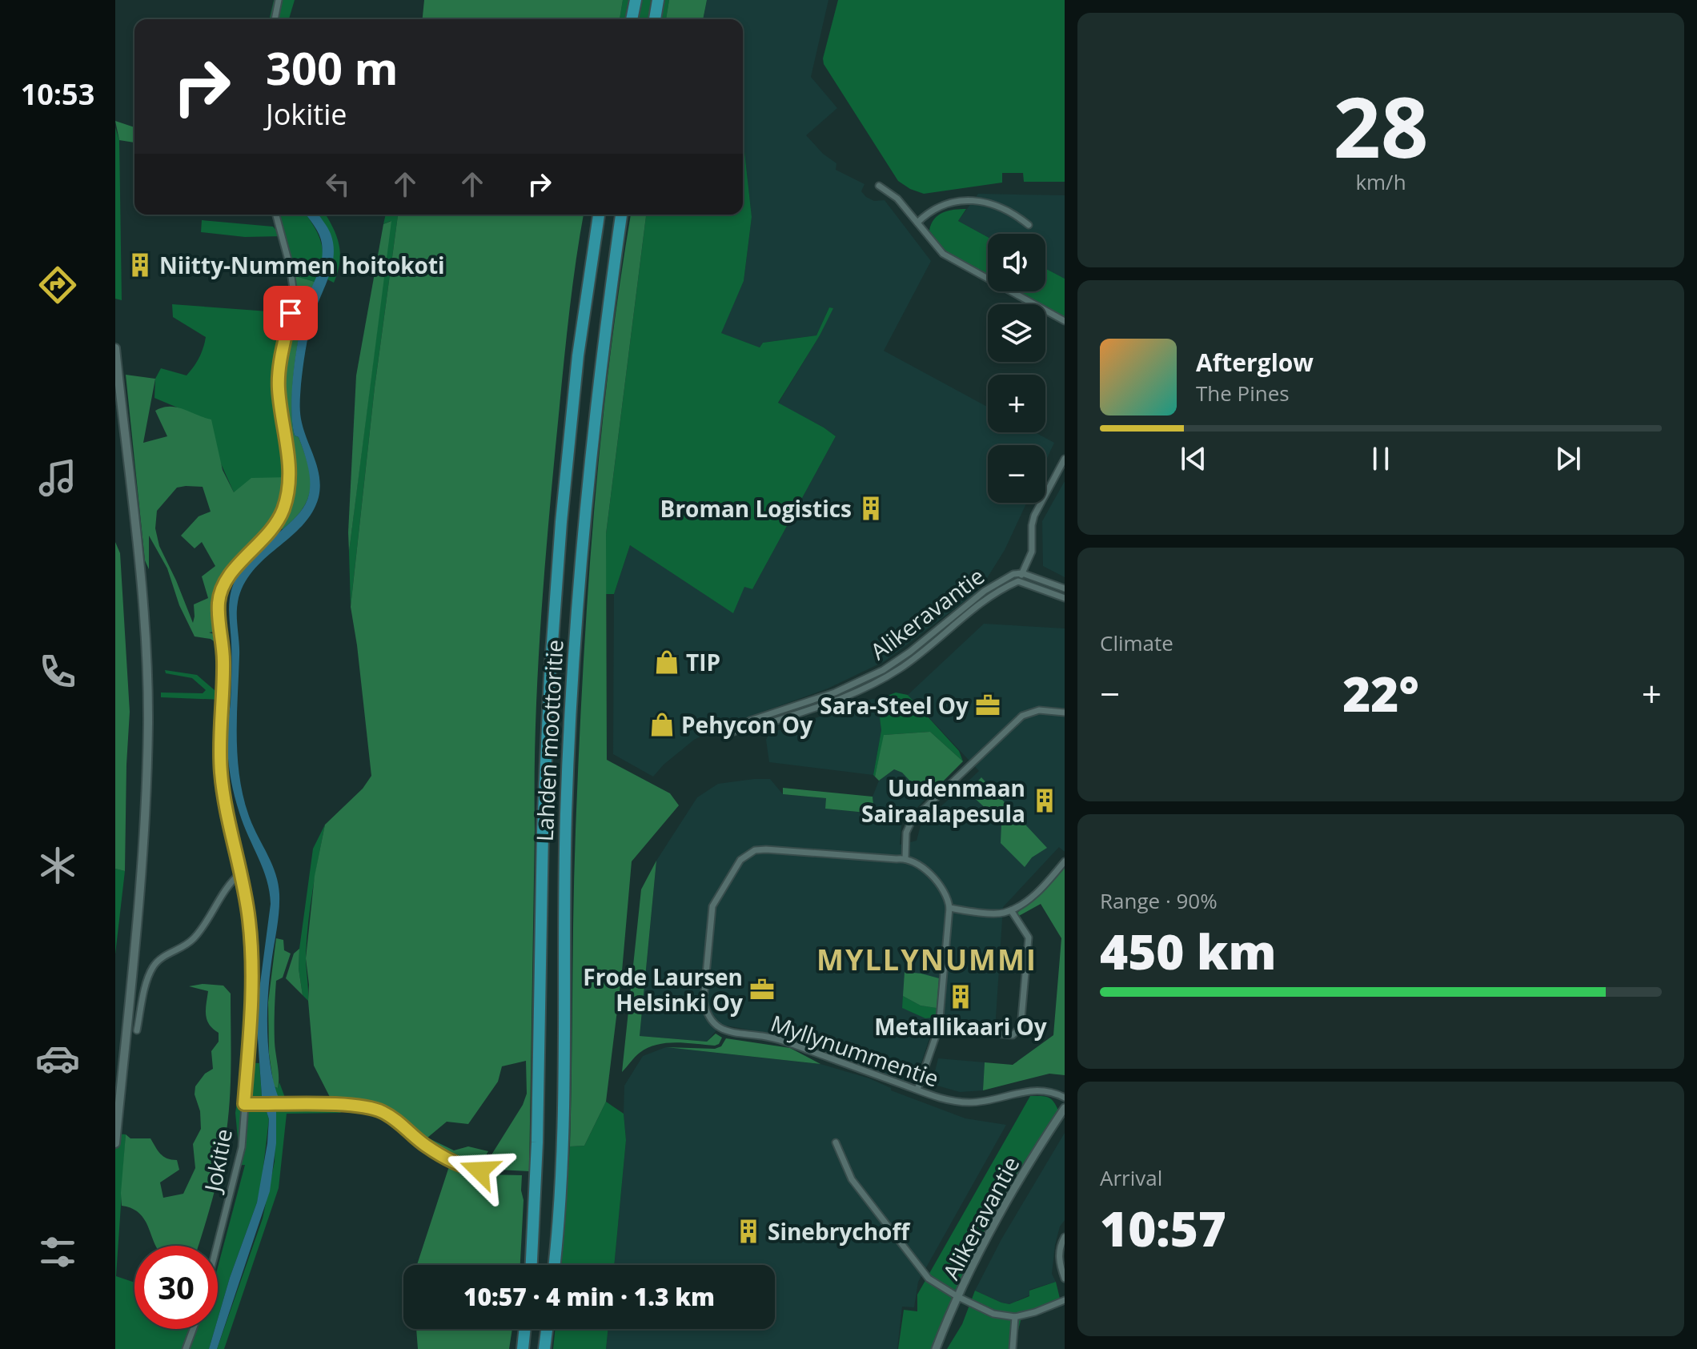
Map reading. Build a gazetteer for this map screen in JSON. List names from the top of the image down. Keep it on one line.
{"streets":{"highway":["Lahden moottoritie"],"street":["Alikeravantie","Myllynummentie","Jokitie"]},"districts":["MYLLYNUMMI"],"places":{"building":["Niitty-Nummen hoitokoti","Broman Logistics","Uudenmaan Sairaalapesula","Metallikaari Oy","Sinebrychoff"],"shop":["TIP","Pehycon Oy"],"office":["Sara-Steel Oy","Frode Laursen Helsinki Oy"]},"page":{"tabs":"10:53","tile":[["28","km/h"],"Climate",["Range · 90%","450 km"],["Arrival","10:57"]],"turn":["300 m","Jokitie"],"map_buttons":["+","−"],"song":["Afterglow","The Pines"],"heat":["−","22°","+"],"limit":"30","trip":"10:57 · 4 min · 1.3 km"}}
